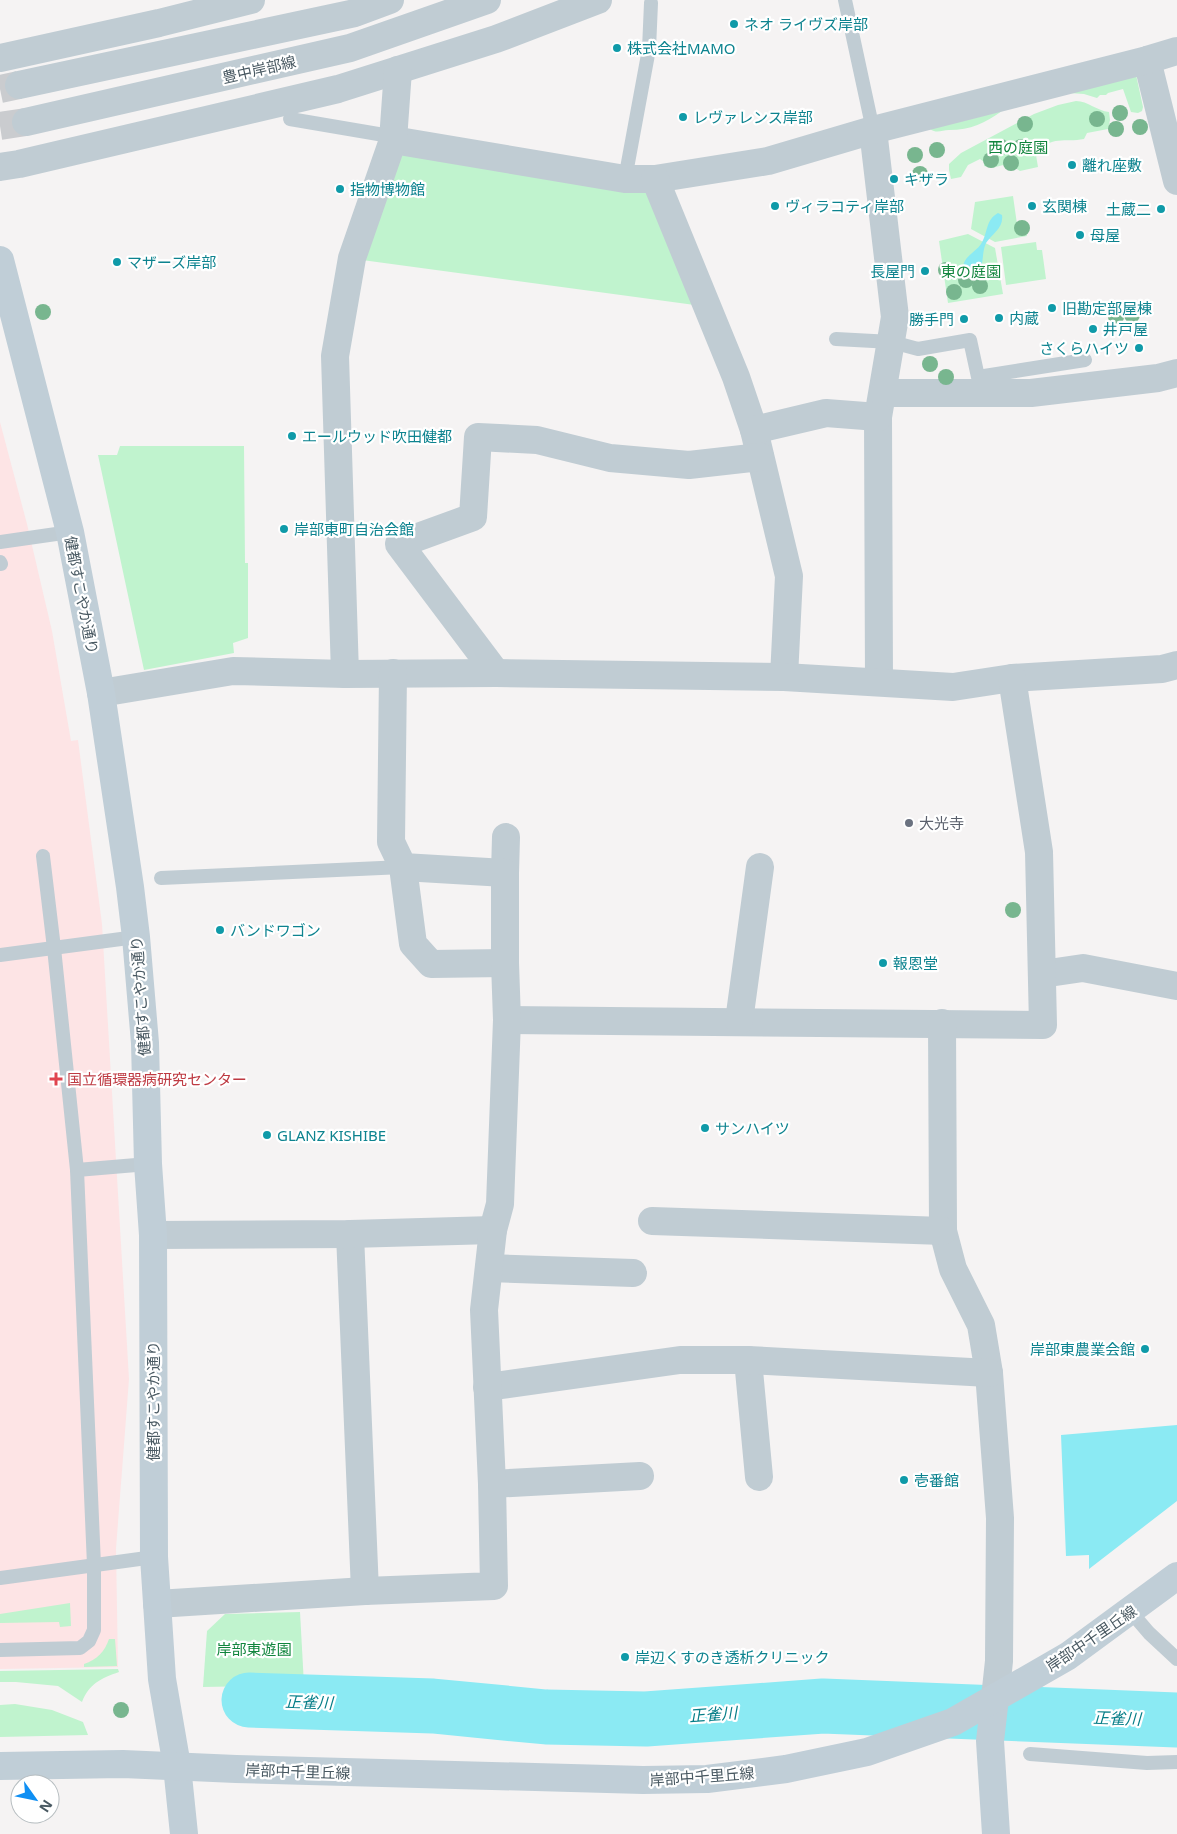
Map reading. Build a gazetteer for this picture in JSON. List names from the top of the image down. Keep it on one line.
{"streets":{"street":["豊中岸部線","健都すこやか通り","岸部中千里丘線"]},"crossings":[["健都すこやか通り","岸部中千里丘線"]],"water":["正雀川"],"parks":["西の庭園","東の庭園","岸部東遊園"],"places":{"other":["ネオ ライヴズ岸部","株式会社MAMO","レヴァレンス岸部","離れ座敷","キザラ","指物博物館","ヴィラコティ岸部","玄関棟","土蔵二","母屋","マザーズ岸部","長屋門","旧勘定部屋棟","内蔵","勝手門","井戸屋","さくらハイツ","エールウッド吹田健都","岸部東町自治会館","大光寺","バンドワゴン","報恩堂","サンハイツ","GLANZ KISHIBE","岸部東農業会館","壱番館","岸辺くすのき透析クリニック"],"health":["国立循環器病研究センター"]},"north":"bottom right"}
